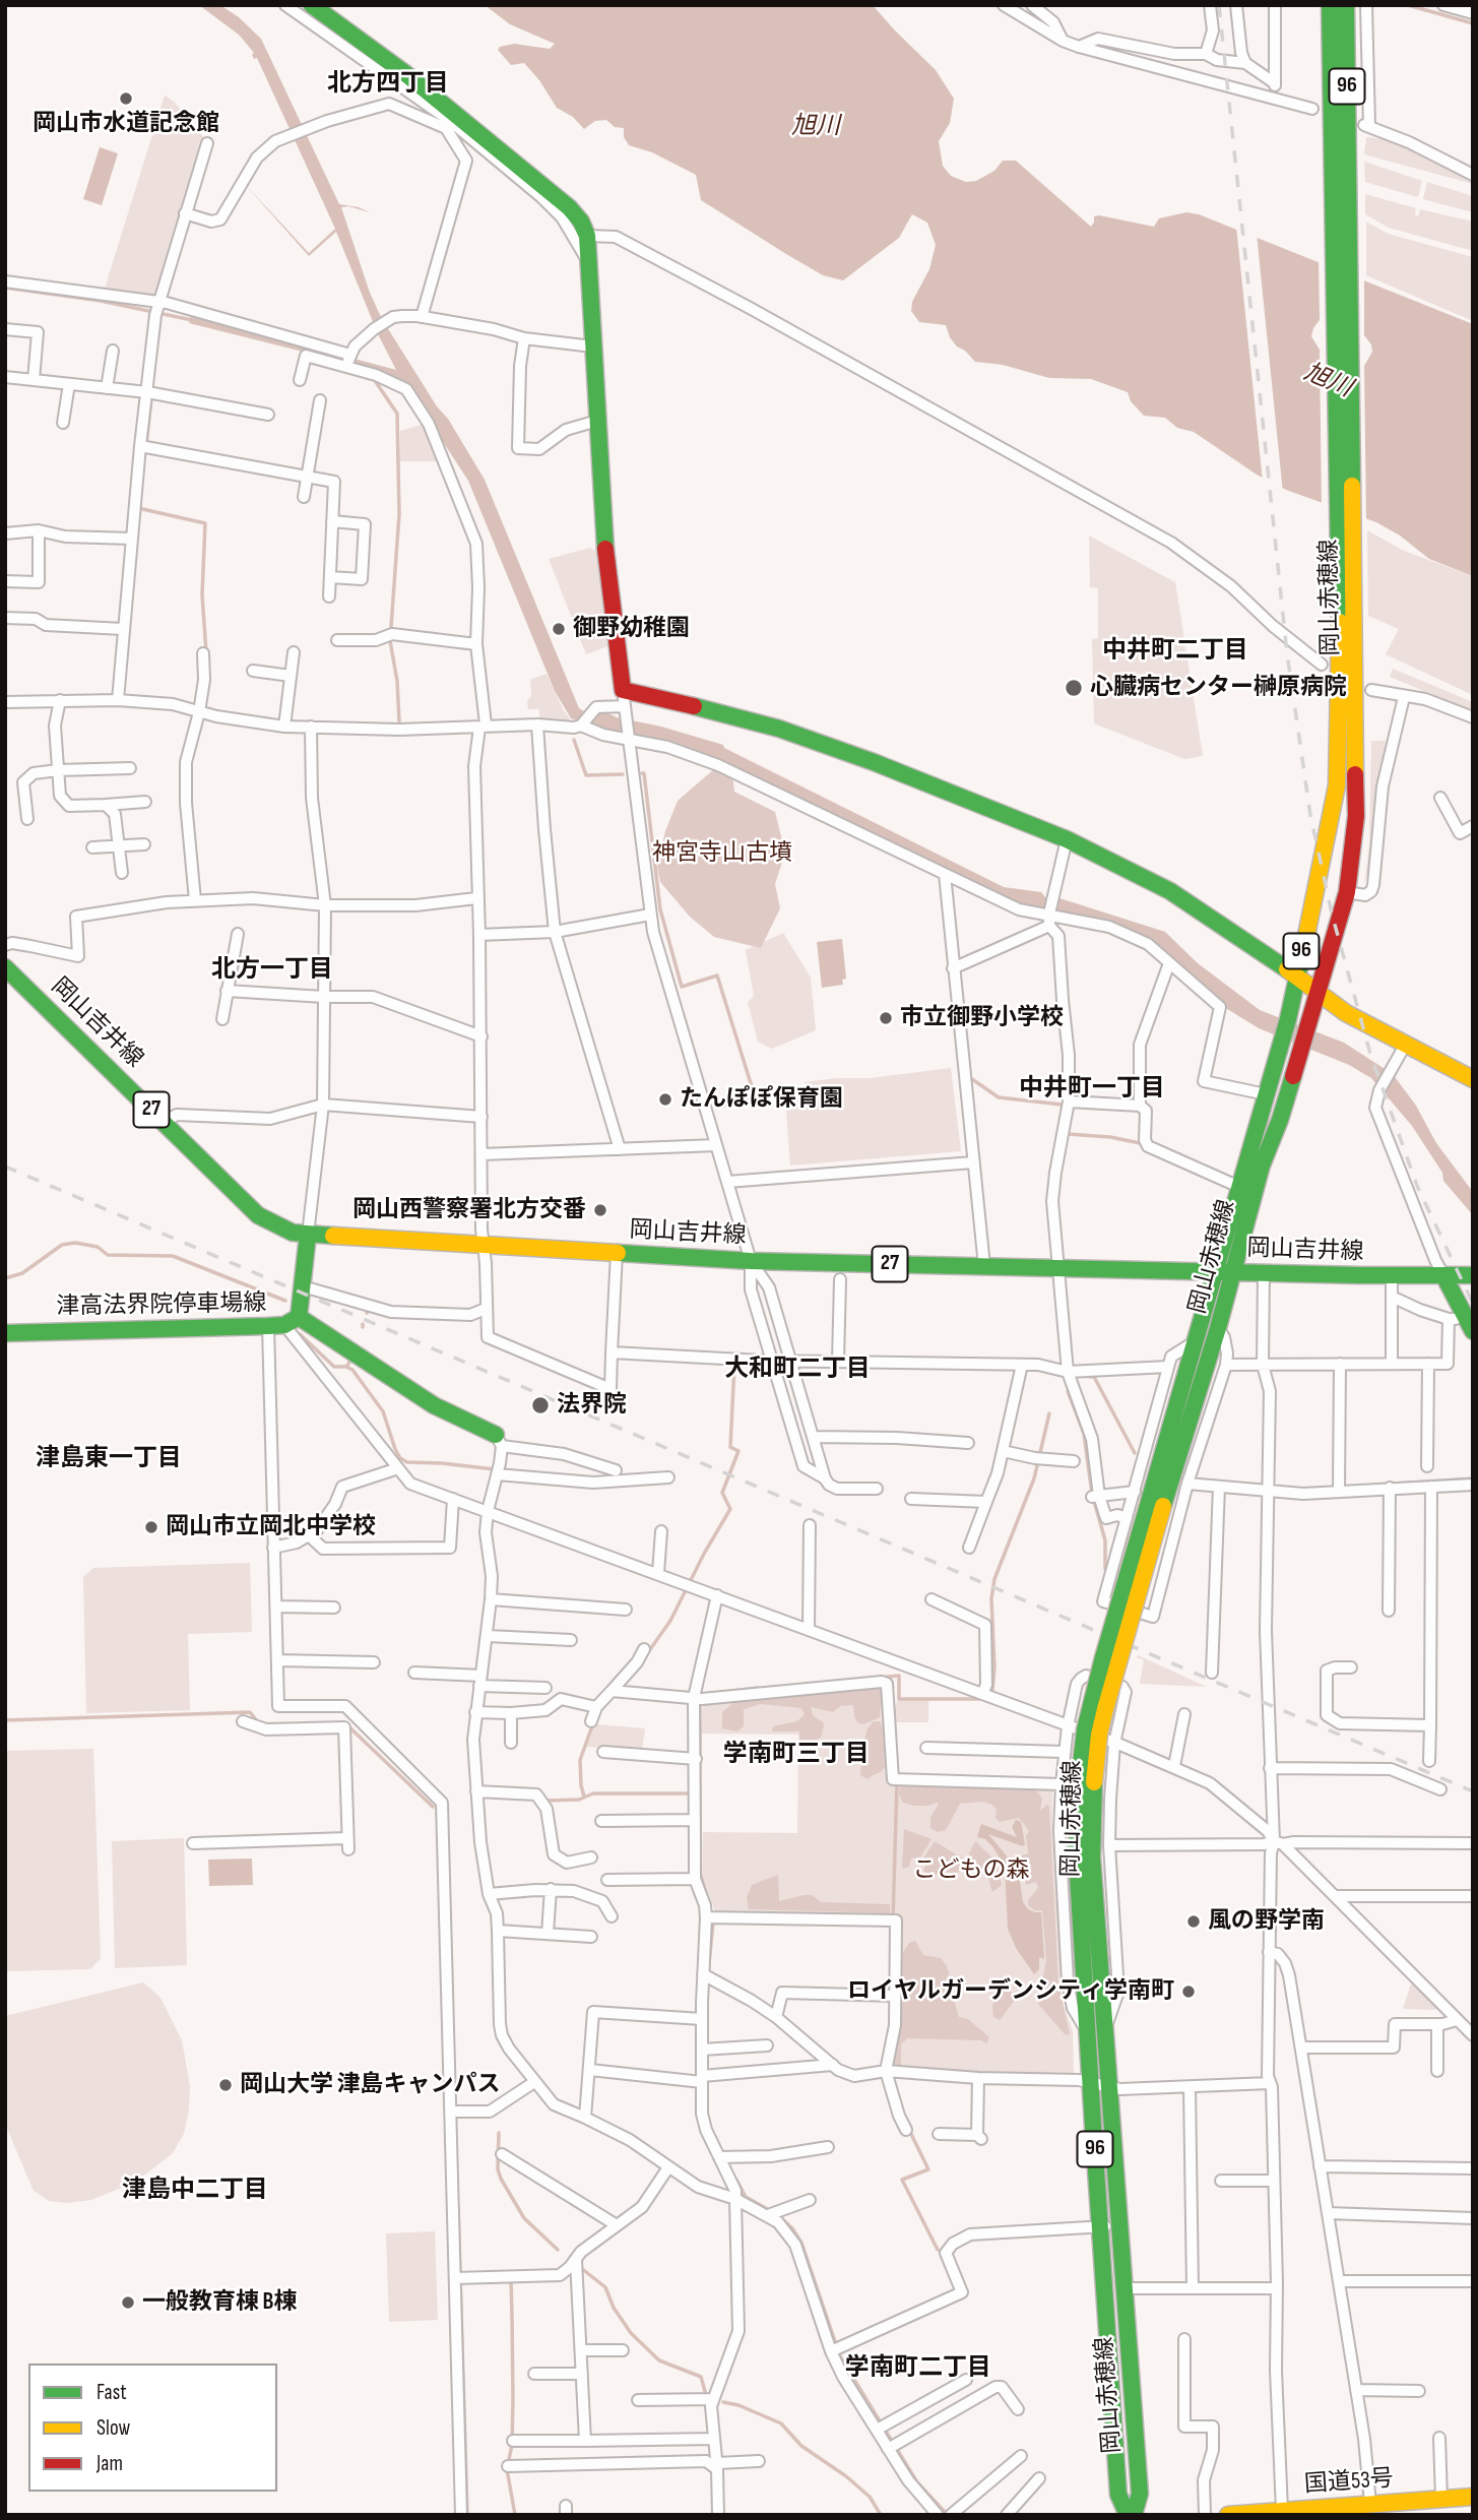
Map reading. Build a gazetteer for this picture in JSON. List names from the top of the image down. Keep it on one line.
{"streets":{"main road":["96","岡山赤穂線","岡山吉井線","27","津高法界院停車場線","国道53号"]},"crossings":[["岡山赤穂線","岡山吉井線"]],"districts":["北方四丁目","中井町二丁目","北方一丁目","中井町一丁目","大和町二丁目","津島東一丁目","学南町三丁目","津島中二丁目","学南町二丁目"],"water":["旭川"],"parks":["神宮寺山古墳","こどもの森"],"places":["岡山市水道記念館","御野幼稚園","心臓病センター榊原病院","市立御野小学校","たんぽぽ保育園","岡山西警察署北方交番","法界院","岡山市立岡北中学校","風の野学南","ロイヤルガーデンシティ学南町","岡山大学 津島キャンパス","一般教育棟 B棟"],"legend":["Fast","Slow","Jam"]}
